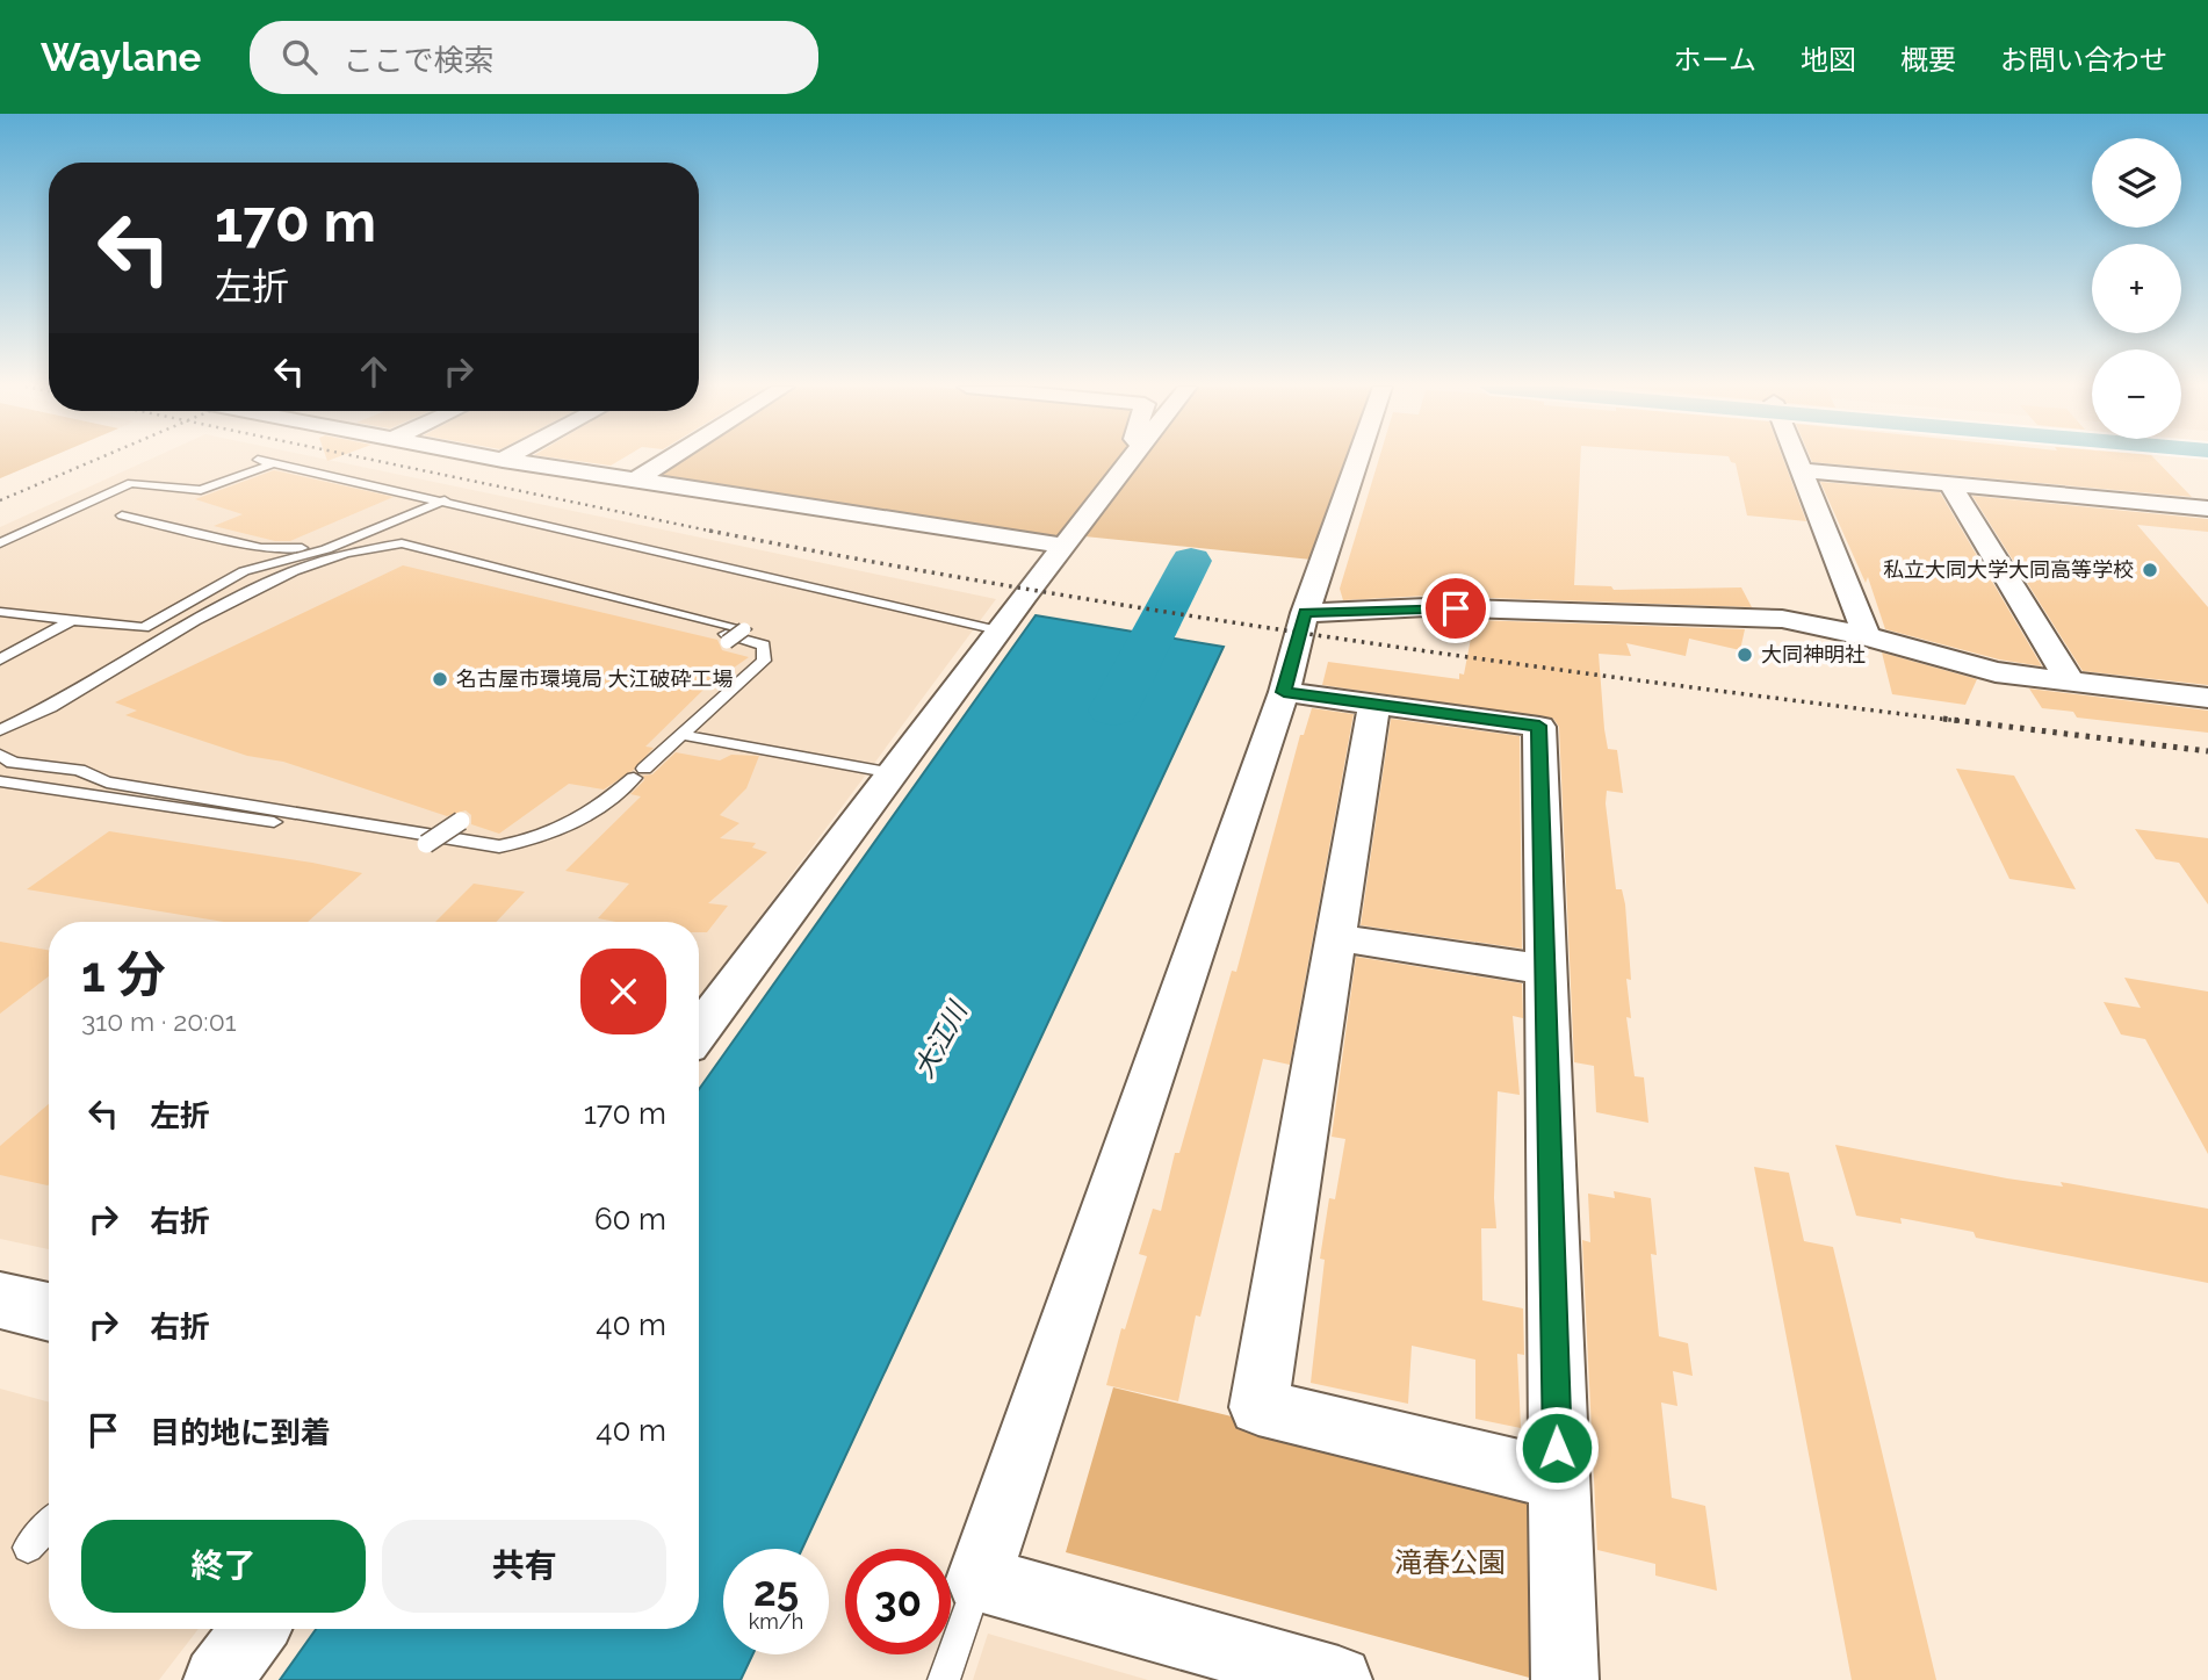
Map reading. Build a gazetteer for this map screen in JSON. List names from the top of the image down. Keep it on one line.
{"water":["大江川"],"parks":["滝春公園"],"places":["私立大同大学大同高等学校","大同神明社","名古屋市環境局 大江破砕工場"],"page":{"header":"Waylane","search":"ここで検索","nav":["ホーム","地図","概要","お問い合わせ"],"map_buttons":["+","−"],"turn":["170 m","左折"],"heading":["1 分","310 m · 20:01"],"list":[{"name":"左折","value":"170 m"},{"name":"右折","value":"60 m"},{"name":"右折","value":"40 m"},{"name":"目的地に到着","value":"40 m"}],"buttons":["終了","共有"],"speed":"25 km/h","limit":"30"}}
